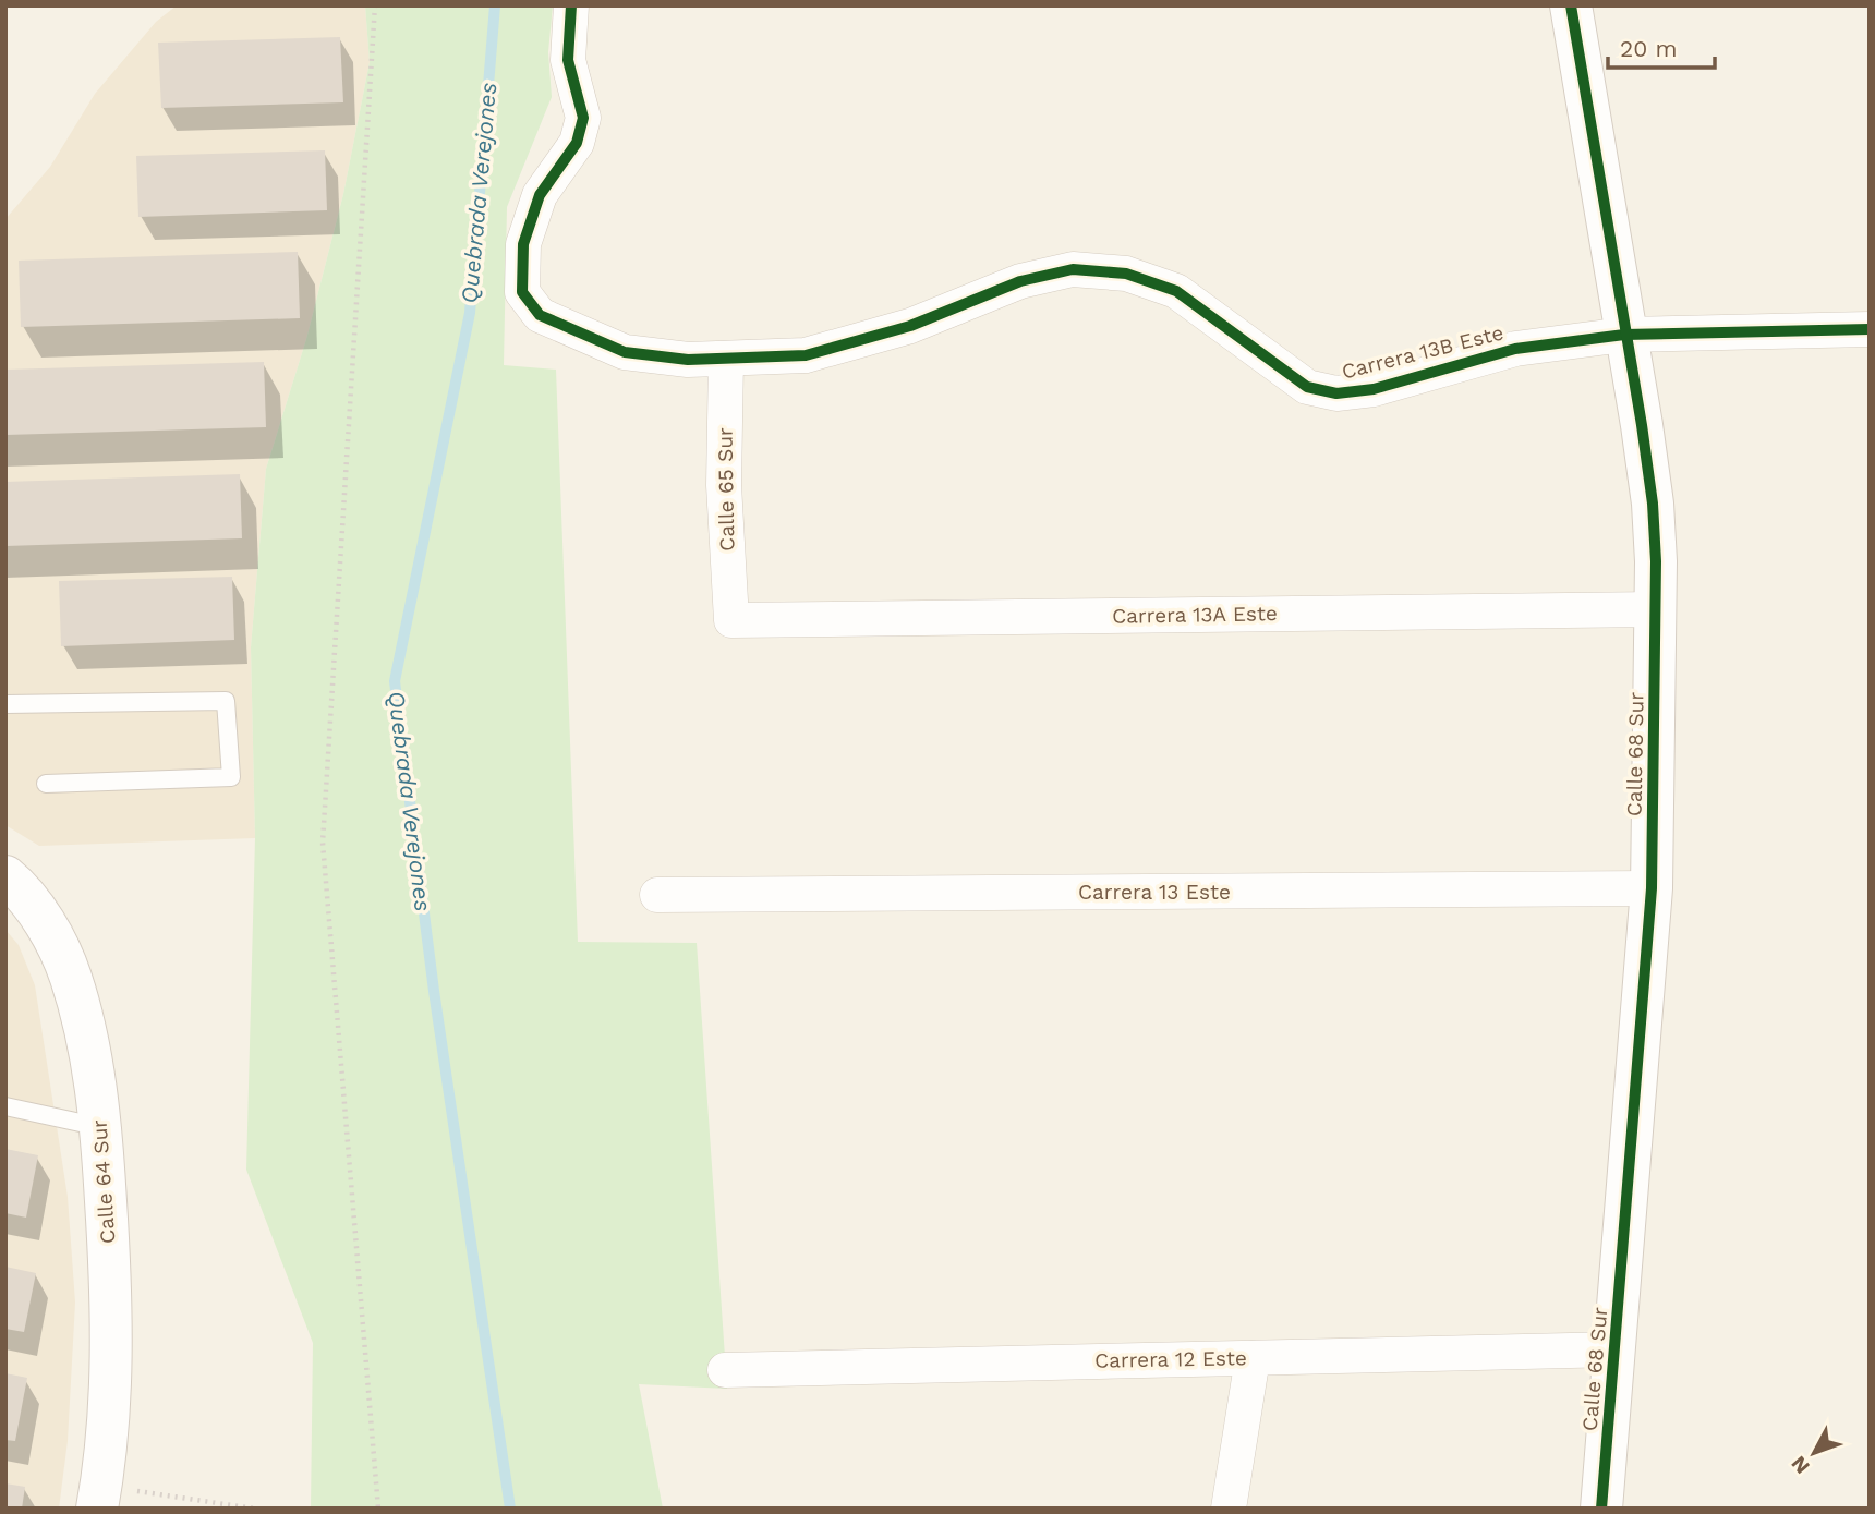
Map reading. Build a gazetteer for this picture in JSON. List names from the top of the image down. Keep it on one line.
{"streets":{"street":["Carrera 13B Este","Calle 65 Sur","Carrera 13A Este","Calle 68 Sur","Carrera 13 Este","Calle 64 Sur","Carrera 12 Este"]},"crossings":[["Carrera 13B Este","Calle 65 Sur"],["Carrera 13B Este","Calle 68 Sur"],["Calle 65 Sur","Carrera 13A Este"],["Carrera 13A Este","Calle 68 Sur"],["Calle 68 Sur","Carrera 13 Este"],["Calle 68 Sur","Carrera 12 Este"]],"water":["Quebrada Verejones"],"scale_bar":"20 m","north":"bottom left"}
